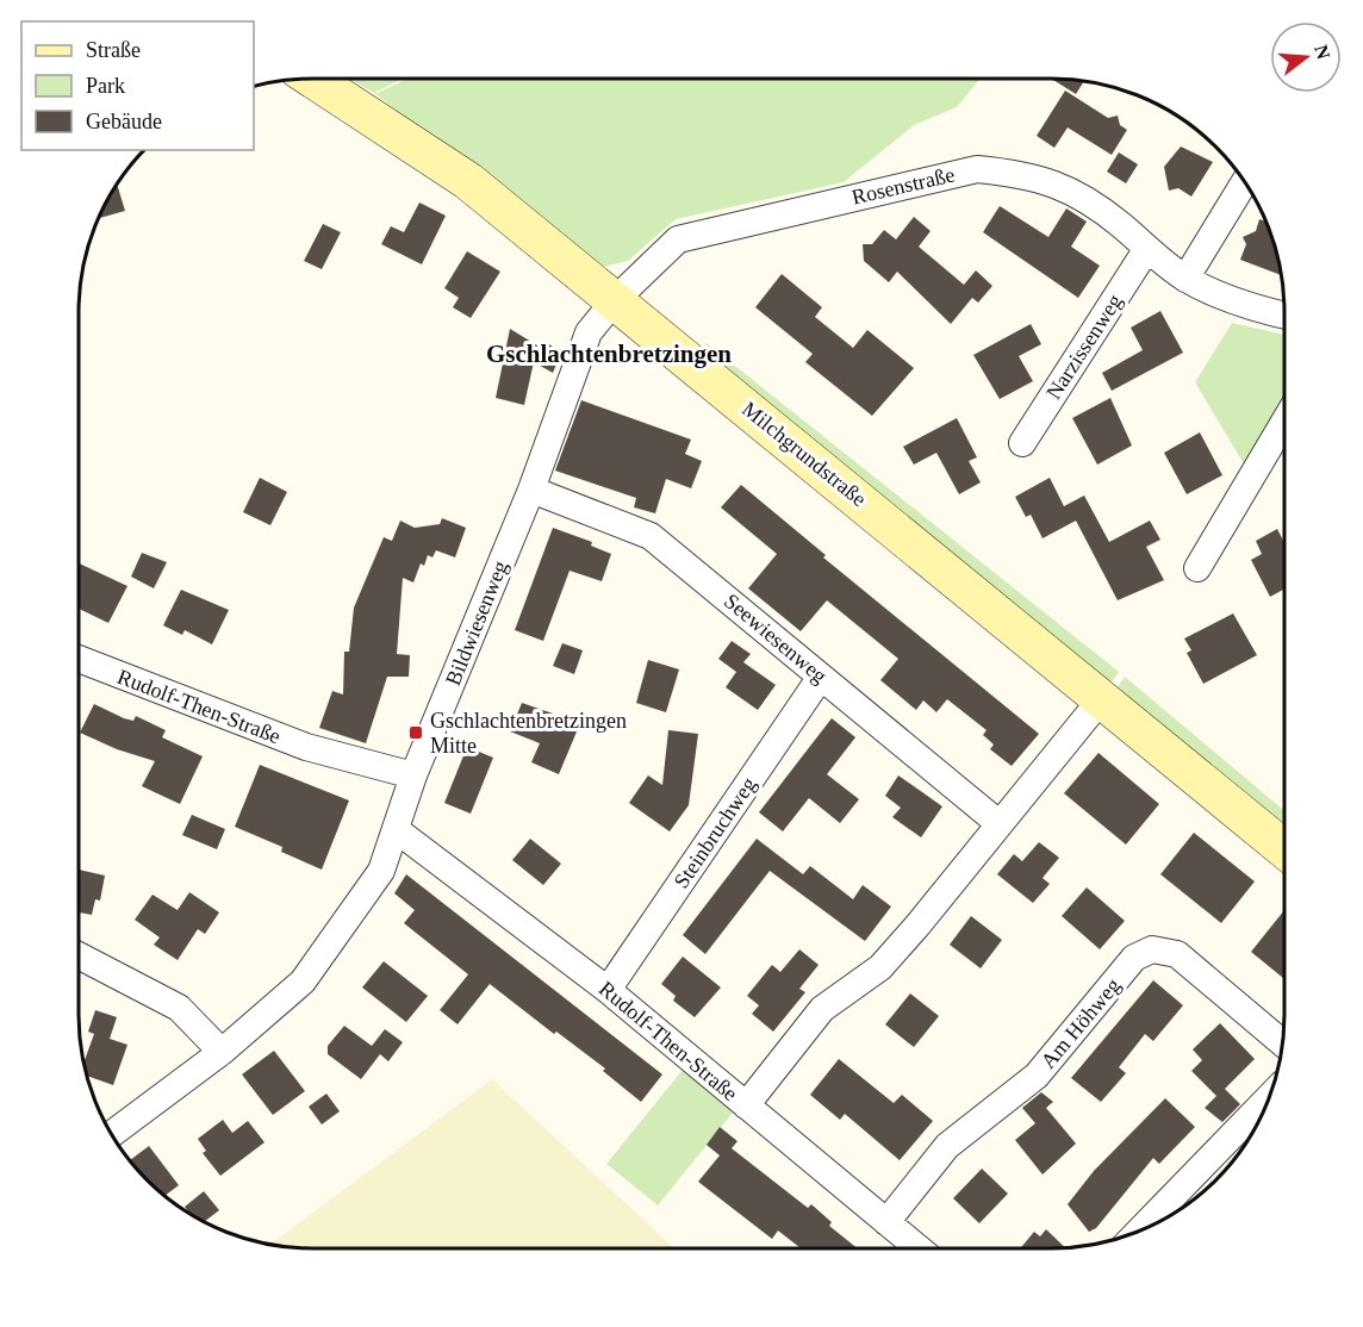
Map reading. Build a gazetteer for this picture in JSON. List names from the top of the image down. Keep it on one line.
{"streets":{"street":["Rosenstraße","Narzissenweg","Milchgrundstraße","Bildwiesenweg","Seewiesenweg","Rudolf-Then-Straße","Steinbruchweg","Am Höhweg"]},"crossings":[["Rosenstraße","Narzissenweg"],["Rosenstraße","Milchgrundstraße"],["Rosenstraße","Bildwiesenweg"],["Milchgrundstraße","Bildwiesenweg"],["Bildwiesenweg","Seewiesenweg"],["Bildwiesenweg","Rudolf-Then-Straße"],["Seewiesenweg","Steinbruchweg"],["Rudolf-Then-Straße","Steinbruchweg"],["Rudolf-Then-Straße","Am Höhweg"]],"districts":["Gschlachtenbretzingen"],"places":{"transit":["Gschlachtenbretzingen Mitte"]},"legend":["Straße","Park","Gebäude"],"north":"right"}
